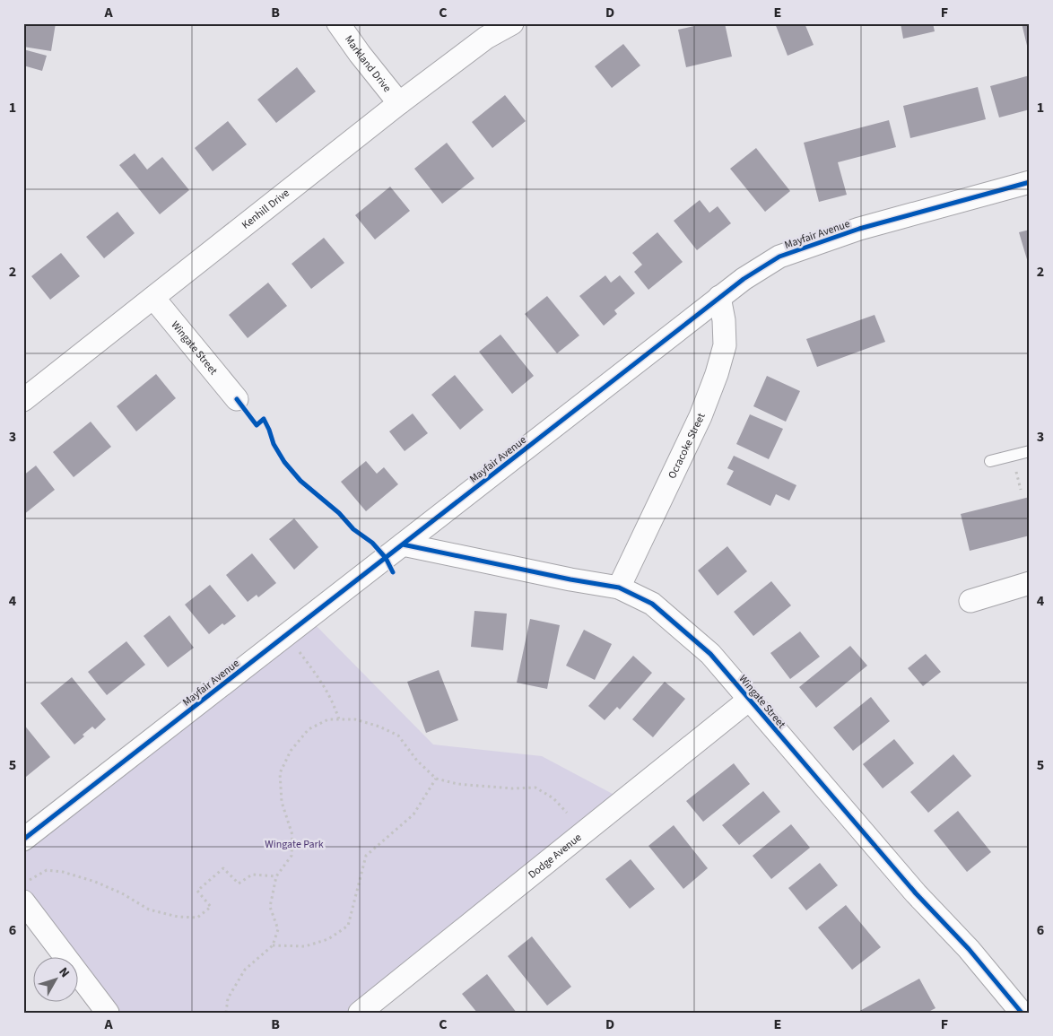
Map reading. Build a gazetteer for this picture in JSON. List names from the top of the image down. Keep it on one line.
{"streets":{"street":["Markland Drive","Kenhill Drive","Mayfair Avenue","Wingate Street","Ocracoke Street","Dodge Avenue"]},"crossings":[["Markland Drive","Kenhill Drive"],["Kenhill Drive","Wingate Street"],["Mayfair Avenue","Wingate Street"],["Mayfair Avenue","Ocracoke Street"],["Wingate Street","Ocracoke Street"],["Wingate Street","Dodge Avenue"]],"parks":["Wingate Park"],"north":"top right","grid":{"columns":["A","B","C","D","E","F"],"rows":["1","2","3","4","5","6"]}}
